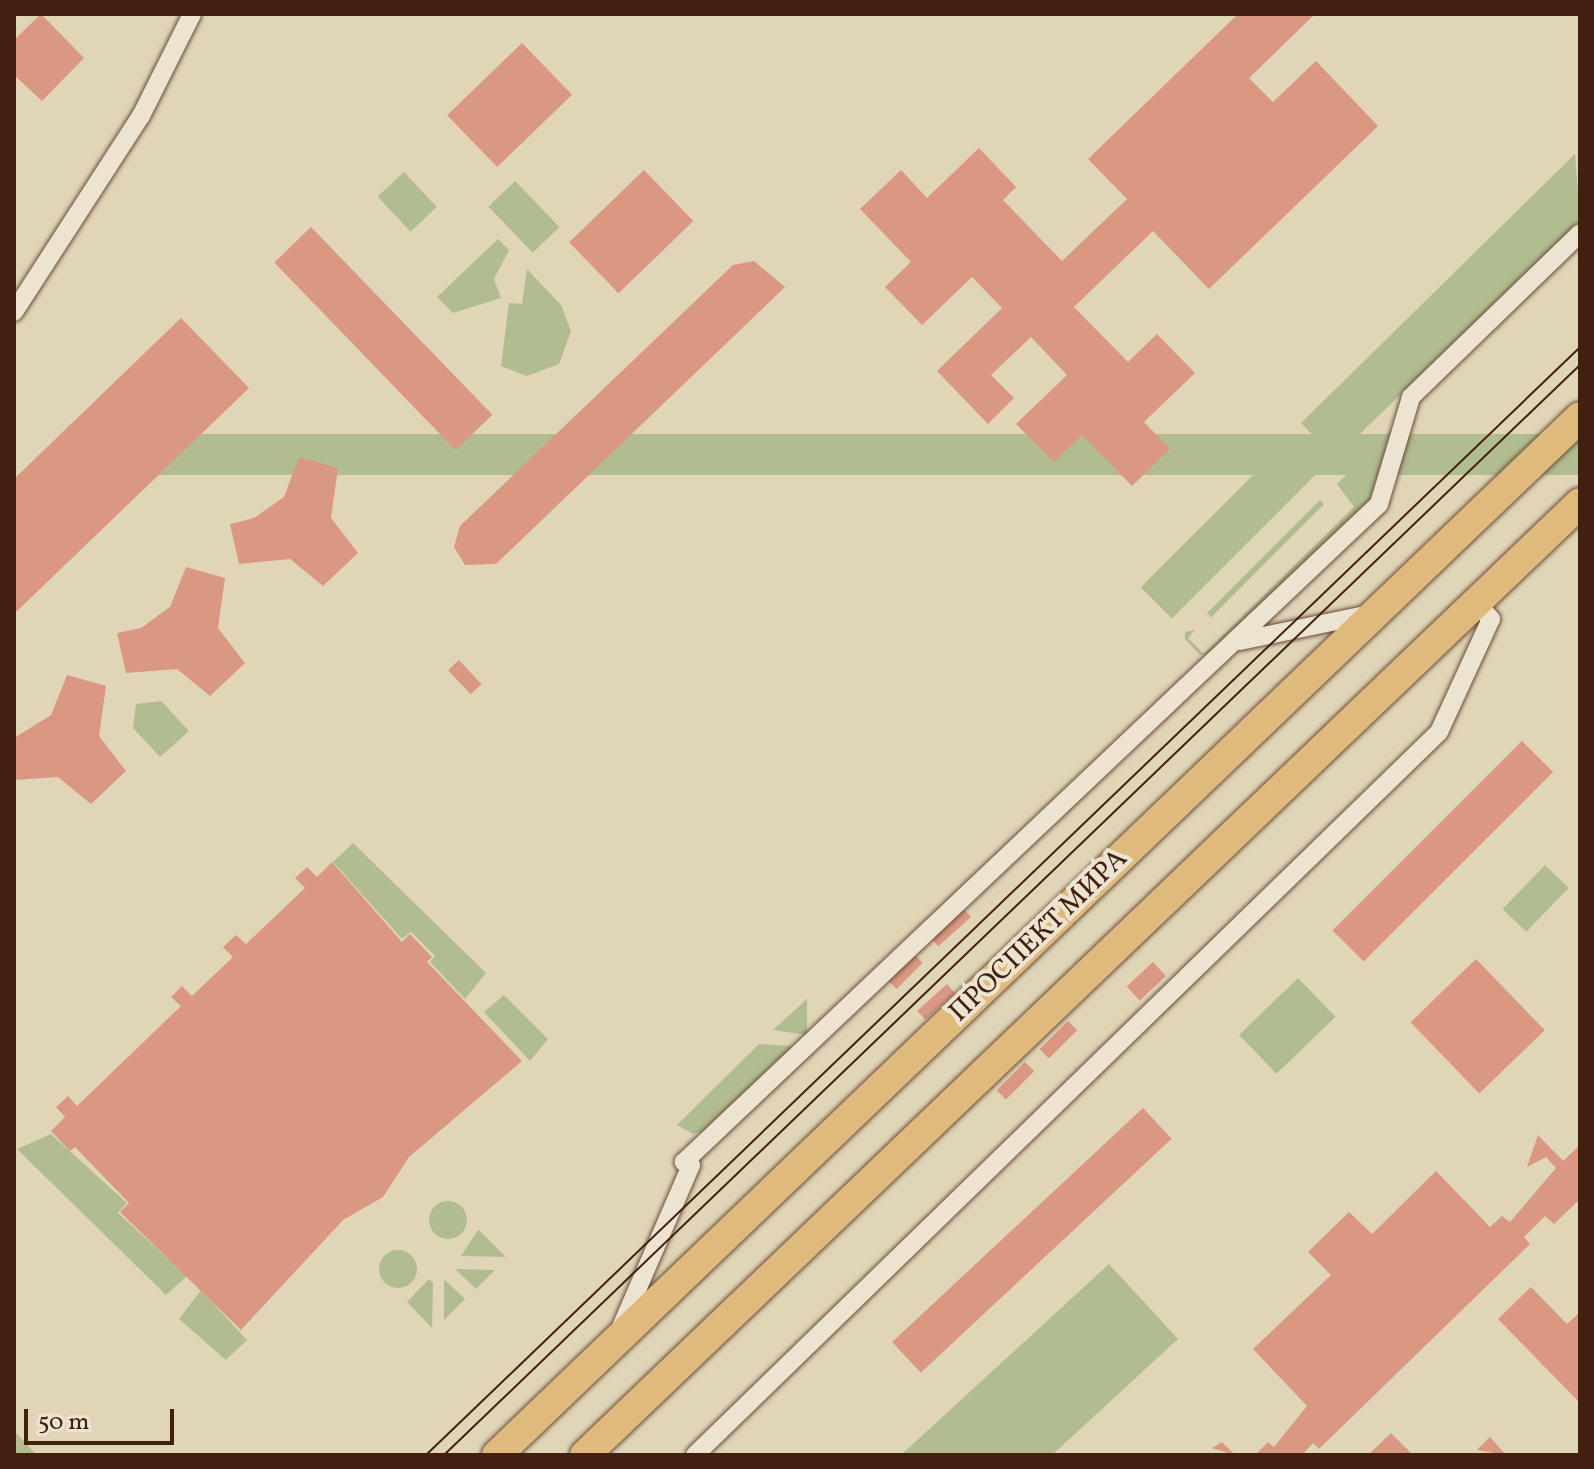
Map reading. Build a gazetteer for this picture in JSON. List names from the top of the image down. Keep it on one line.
{"streets":{"main road":["ПРОСПЕКТ МИРА"]},"scale_bar":"50 m"}
